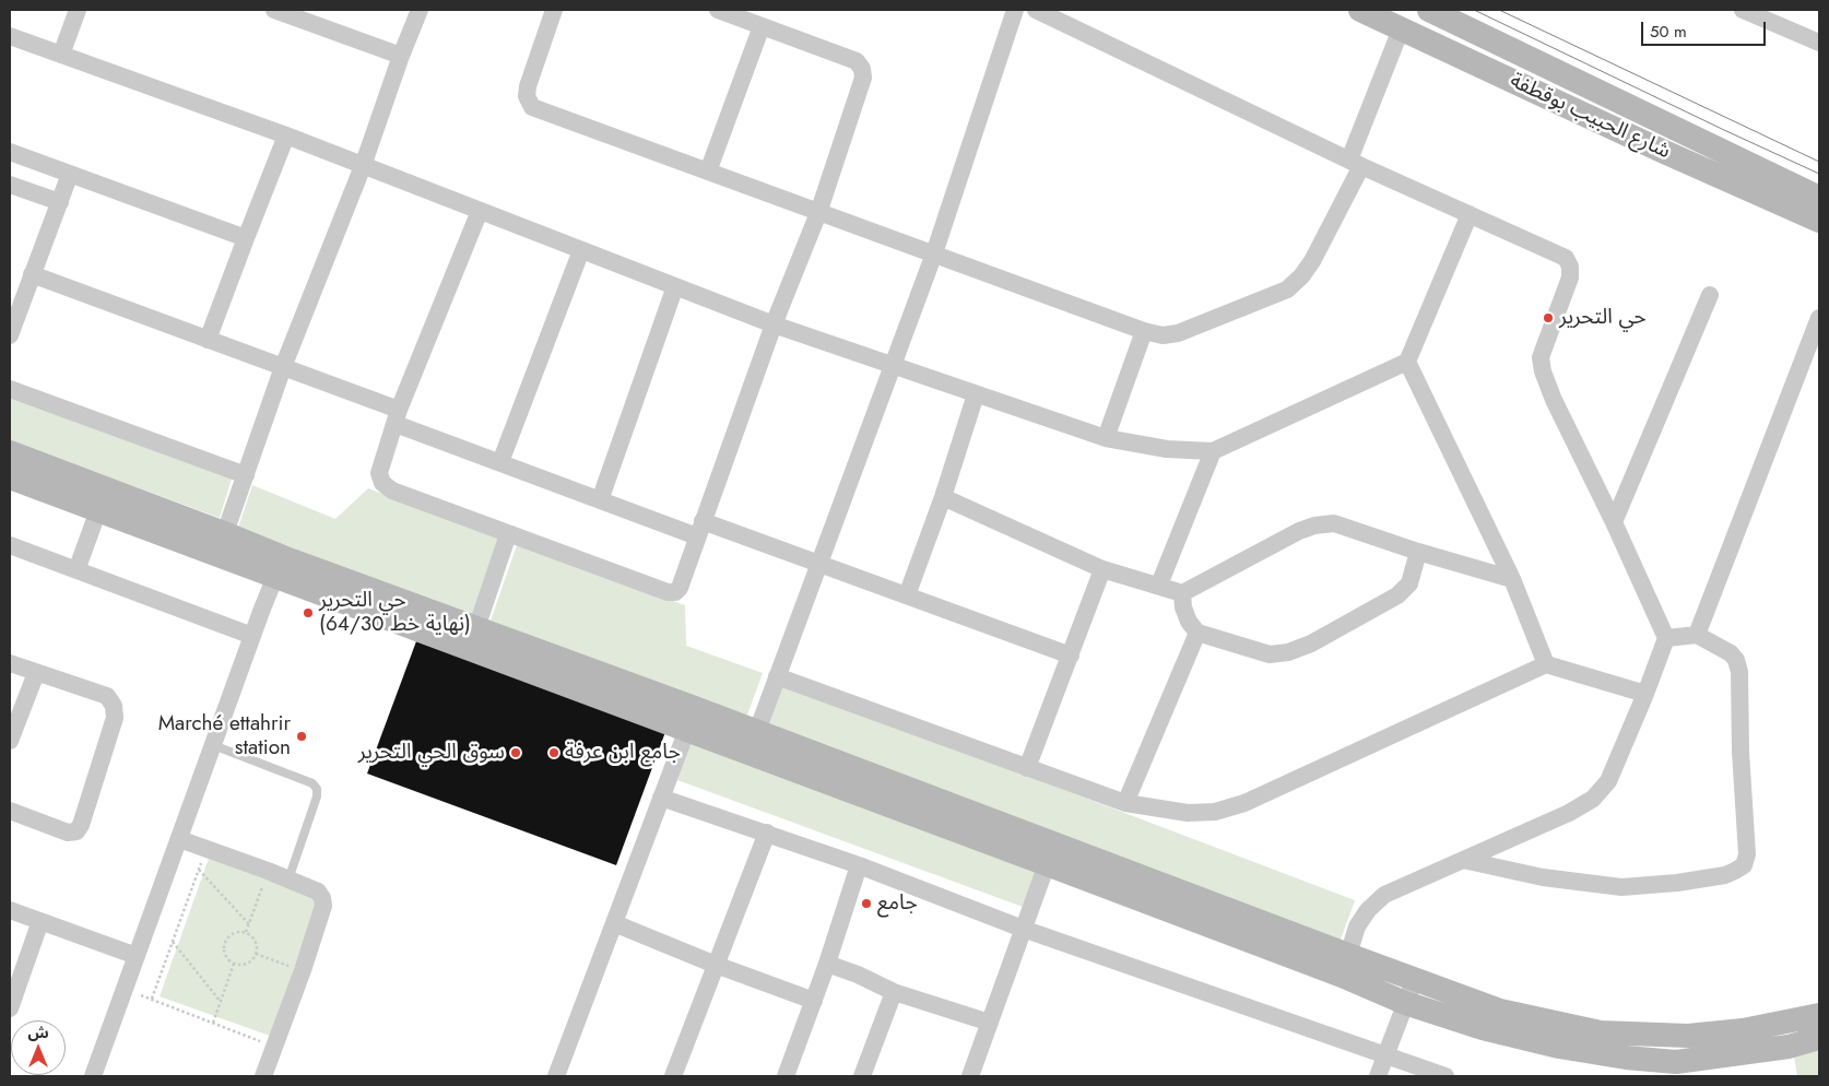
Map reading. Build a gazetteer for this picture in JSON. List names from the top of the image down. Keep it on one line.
{"streets":{"street":["شارع الحبيب بوقطفة"]},"places":["حي التحرير","حي التحرير (نهاية خط 64/30)","Marché ettahrir station","سوق الحي التحرير","جامع ابن عرفة","جامع"],"scale_bar":"50 m","north":"top"}
